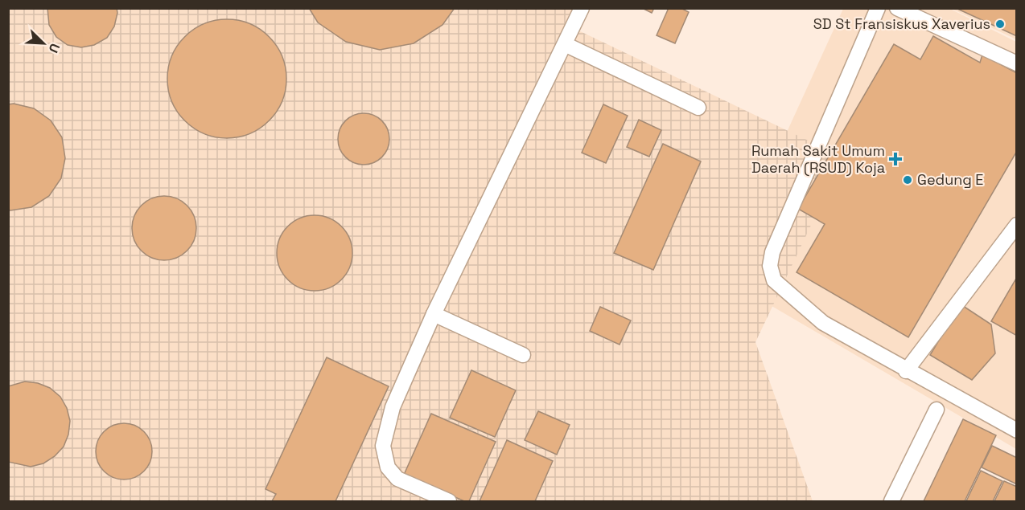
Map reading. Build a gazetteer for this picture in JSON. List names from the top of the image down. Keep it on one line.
{"places":{"other":["SD St Fransiskus Xaverius","Gedung E"],"health":["Rumah Sakit Umum Daerah (RSUD) Koja"]},"north":"bottom right"}
